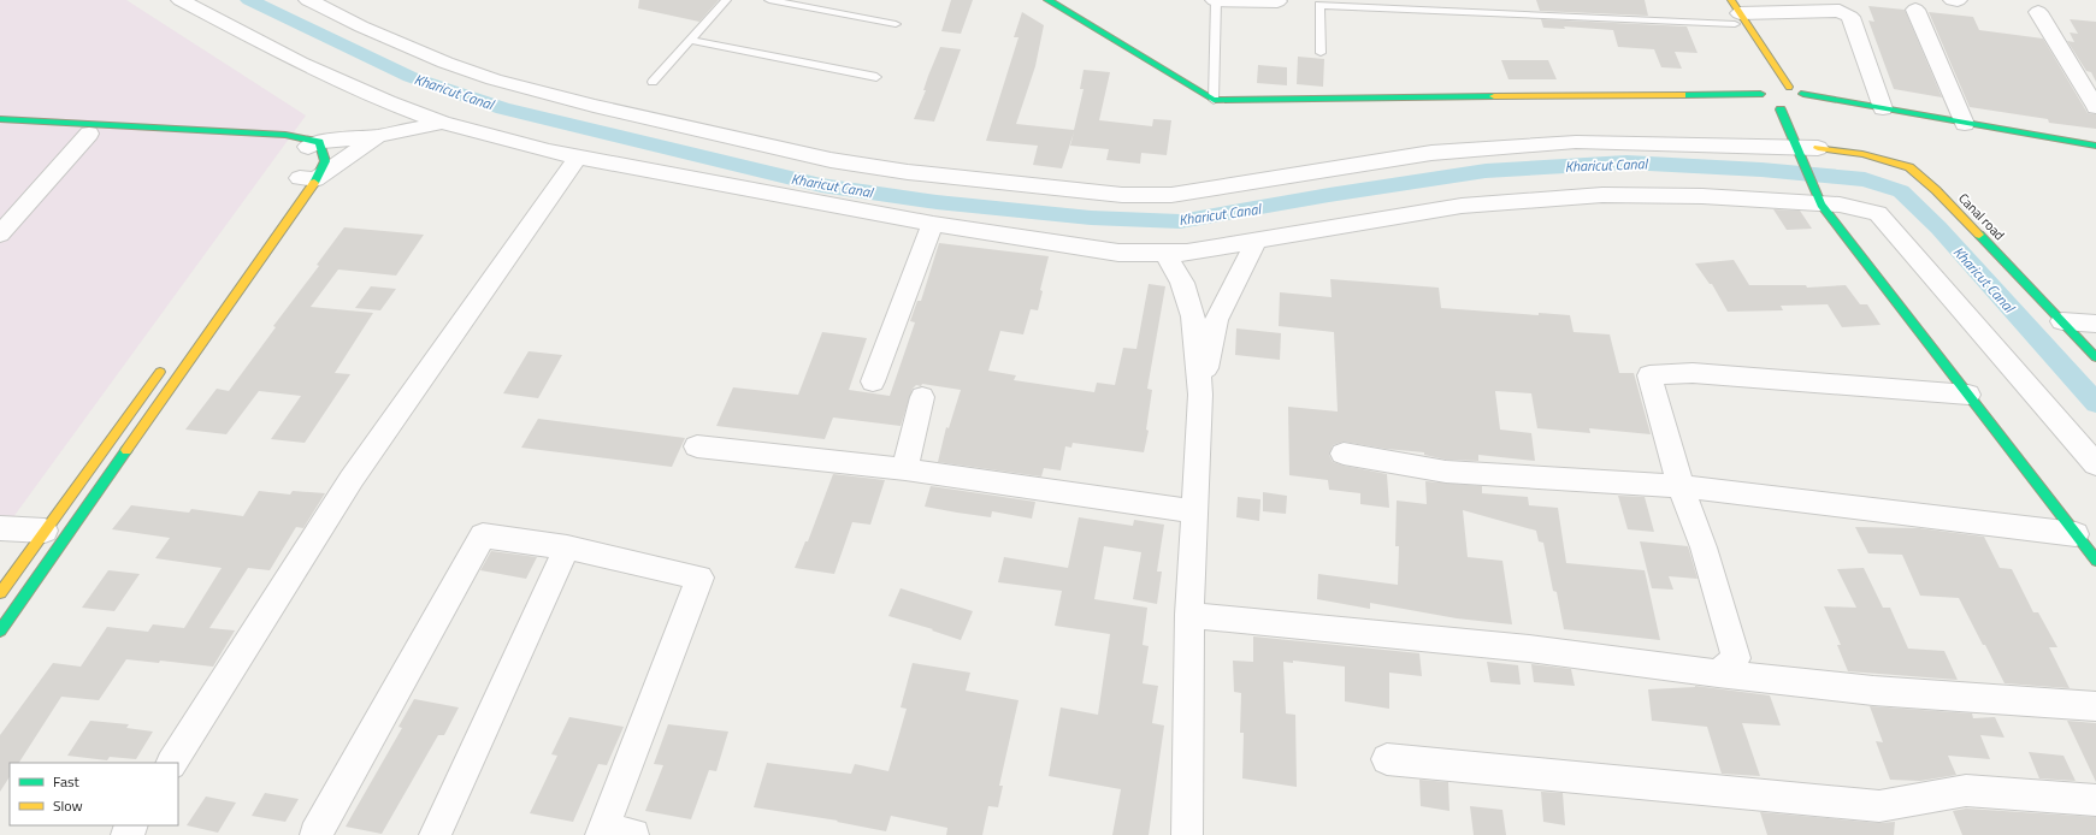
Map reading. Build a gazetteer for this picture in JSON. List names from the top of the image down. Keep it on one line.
{"streets":{"street":["Canal road"]},"water":["Kharicut Canal"],"legend":["Fast","Slow"]}
